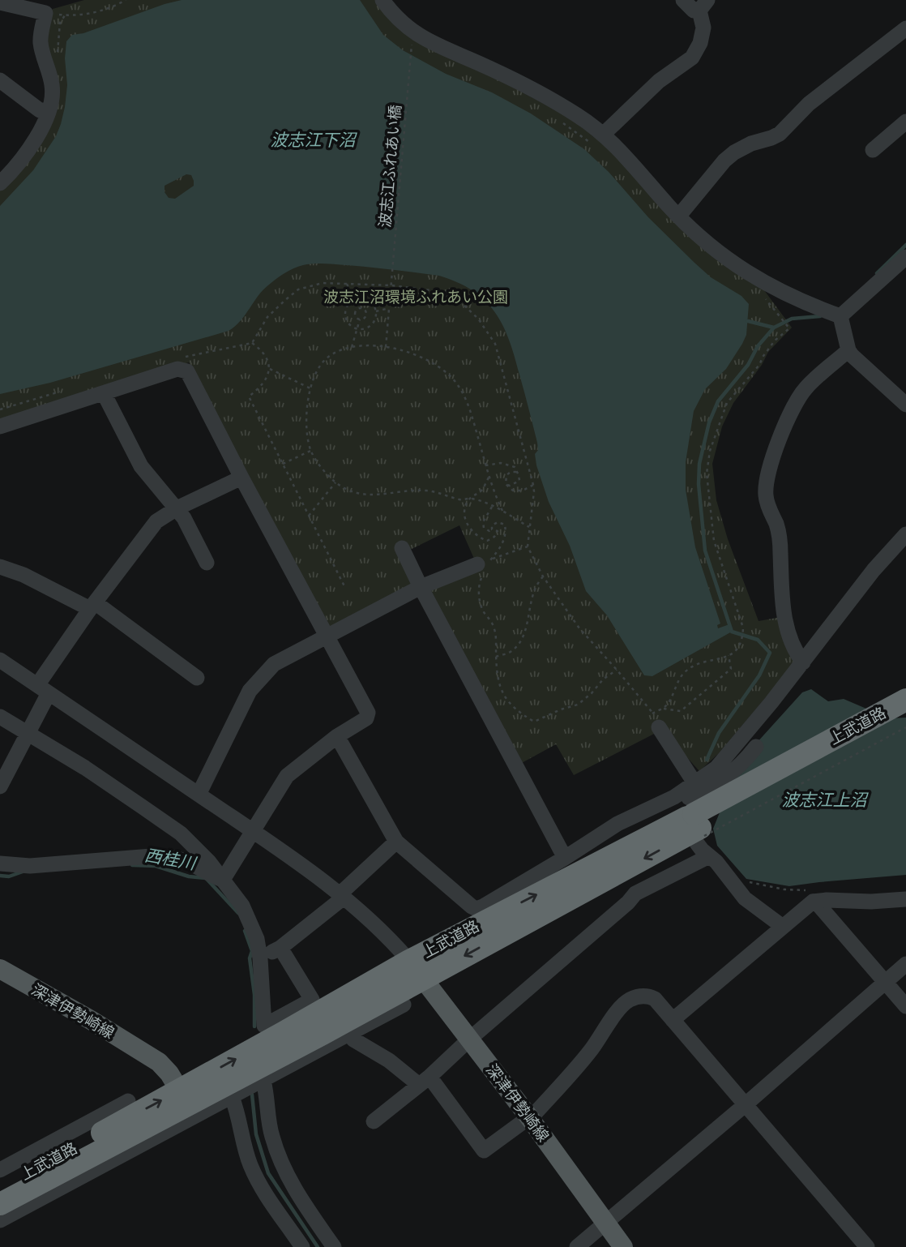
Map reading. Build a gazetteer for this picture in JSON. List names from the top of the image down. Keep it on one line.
{"streets":{"highway":["上武道路"],"main road":["深津伊勢崎線"],"path":["波志江ふれあい橋"]},"crossings":[["上武道路","深津伊勢崎線"]],"water":["波志江下沼","波志江上沼","西桂川"],"parks":["波志江沼環境ふれあい公園"]}
